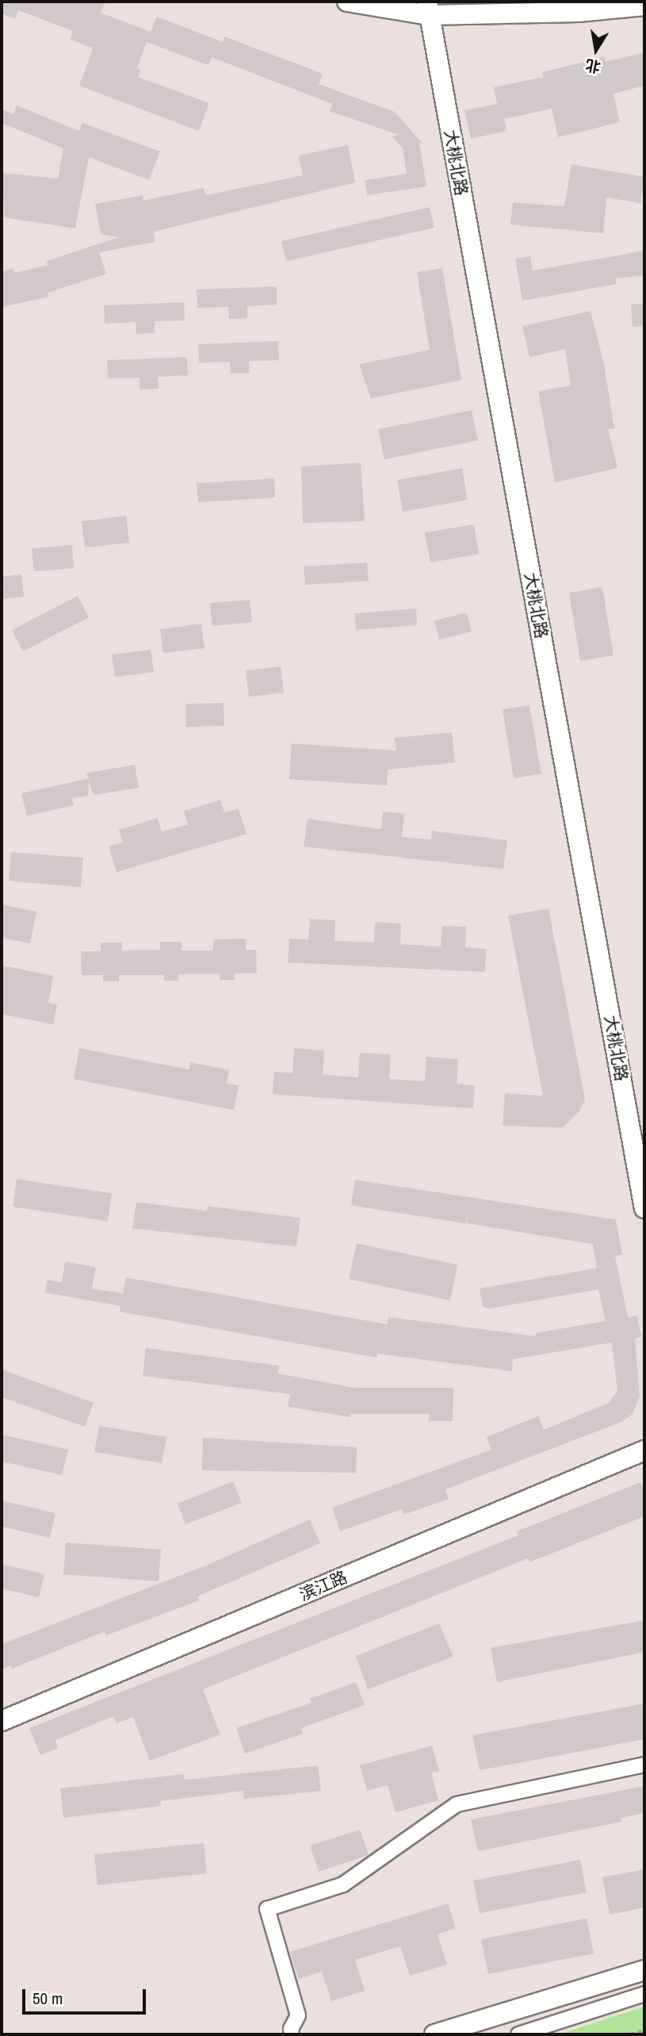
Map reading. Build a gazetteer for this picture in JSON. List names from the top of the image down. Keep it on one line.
{"streets":{"street":["大桃北路","滨江路"]},"scale_bar":"50 m","north":"bottom"}
